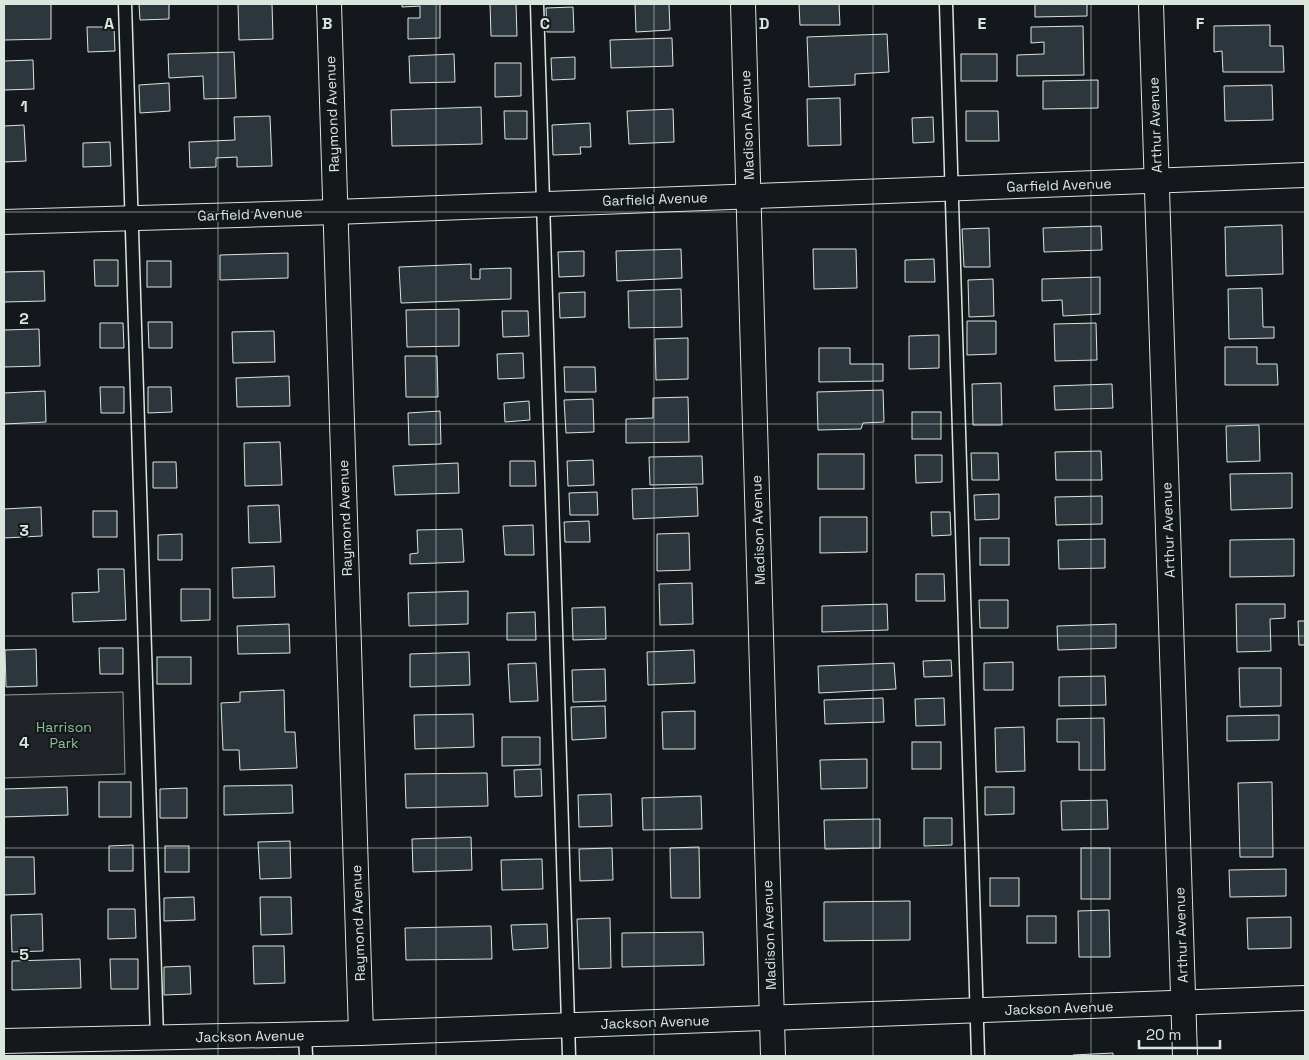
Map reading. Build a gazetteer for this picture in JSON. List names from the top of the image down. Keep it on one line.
{"streets":{"street":["Raymond Avenue","Madison Avenue","Arthur Avenue","Garfield Avenue","Jackson Avenue"]},"crossings":[["Raymond Avenue","Garfield Avenue"],["Raymond Avenue","Jackson Avenue"],["Madison Avenue","Garfield Avenue"],["Madison Avenue","Jackson Avenue"],["Arthur Avenue","Garfield Avenue"],["Arthur Avenue","Jackson Avenue"]],"parks":["Harrison Park"],"scale_bar":"20 m","grid":{"columns":["A","B","C","D","E","F"],"rows":["1","2","3","4","5"]}}
